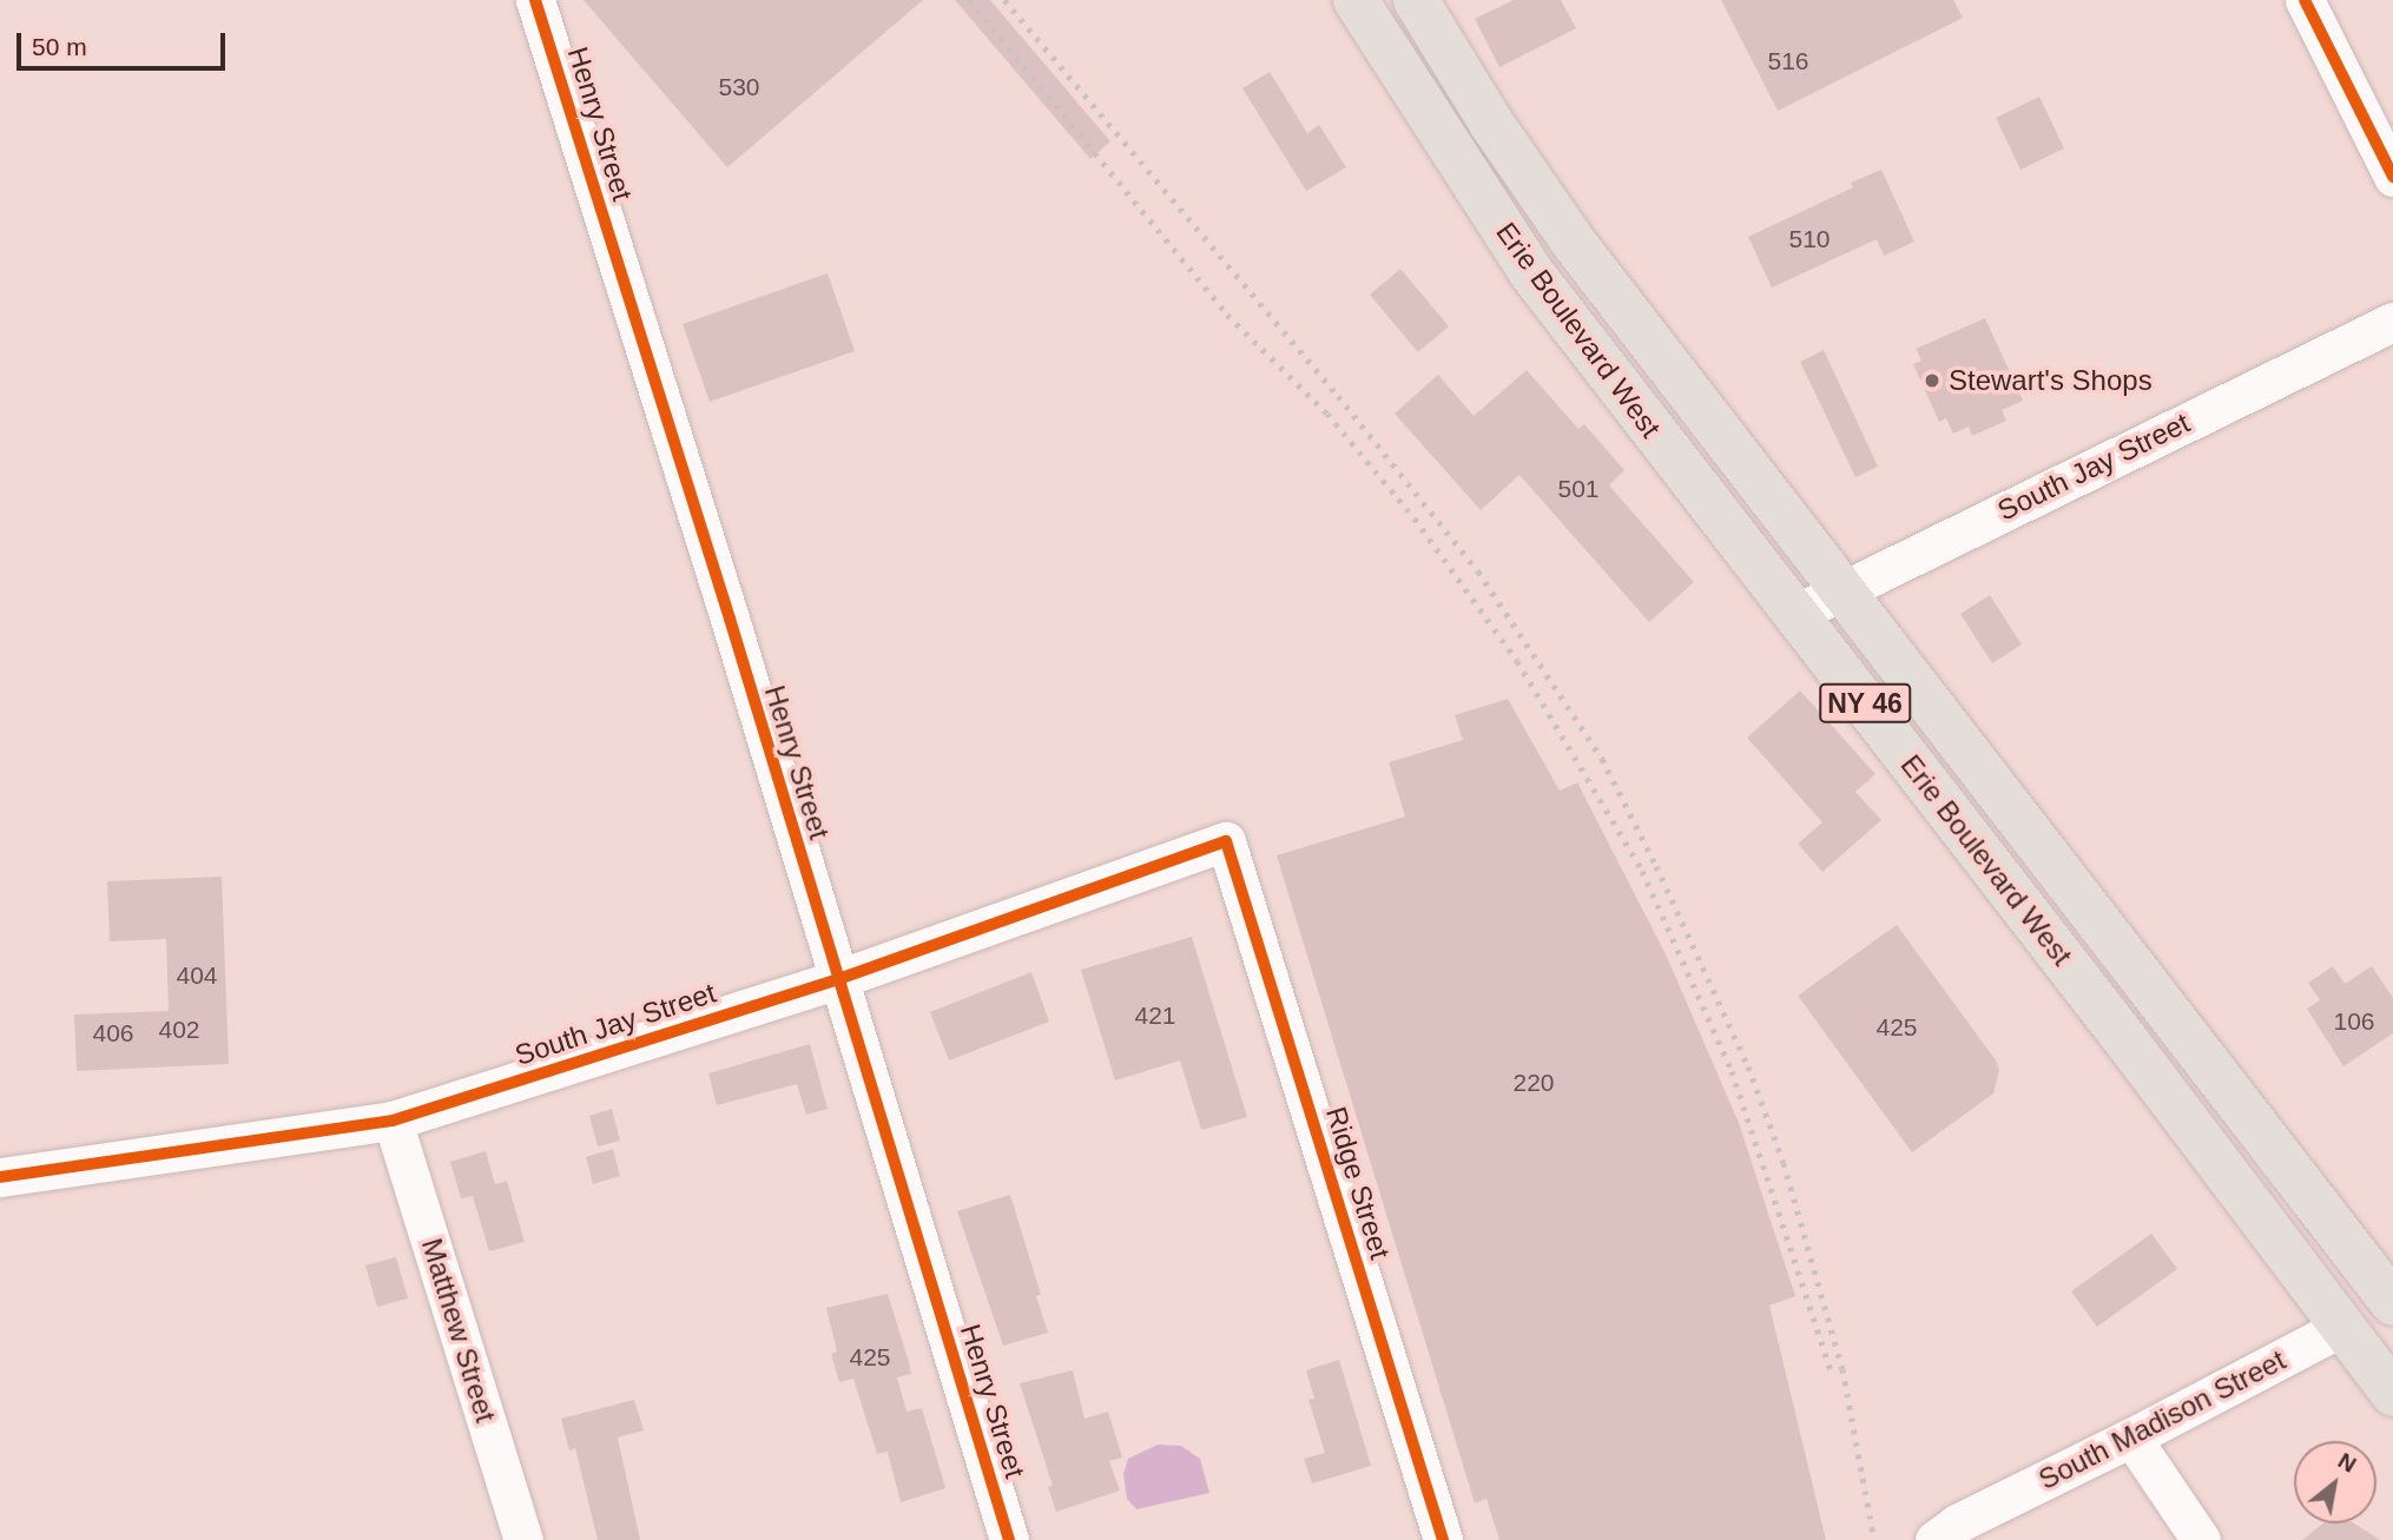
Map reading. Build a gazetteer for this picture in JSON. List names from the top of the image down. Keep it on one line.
{"streets":{"main road":["Erie Boulevard West","NY 46","South Madison Street"],"street":["Henry Street","South Jay Street","Ridge Street","Matthew Street"]},"crossings":[["Henry Street","South Jay Street"],["Erie Boulevard West","South Jay Street"],["Erie Boulevard West","South Madison Street"],["South Jay Street","Ridge Street"],["South Jay Street","Matthew Street"]],"places":["Stewart's Shops"],"house_numbers":["516","530","510","501","404","421","106","425","402","406","220","425"],"scale_bar":"50 m","north":"top right"}
